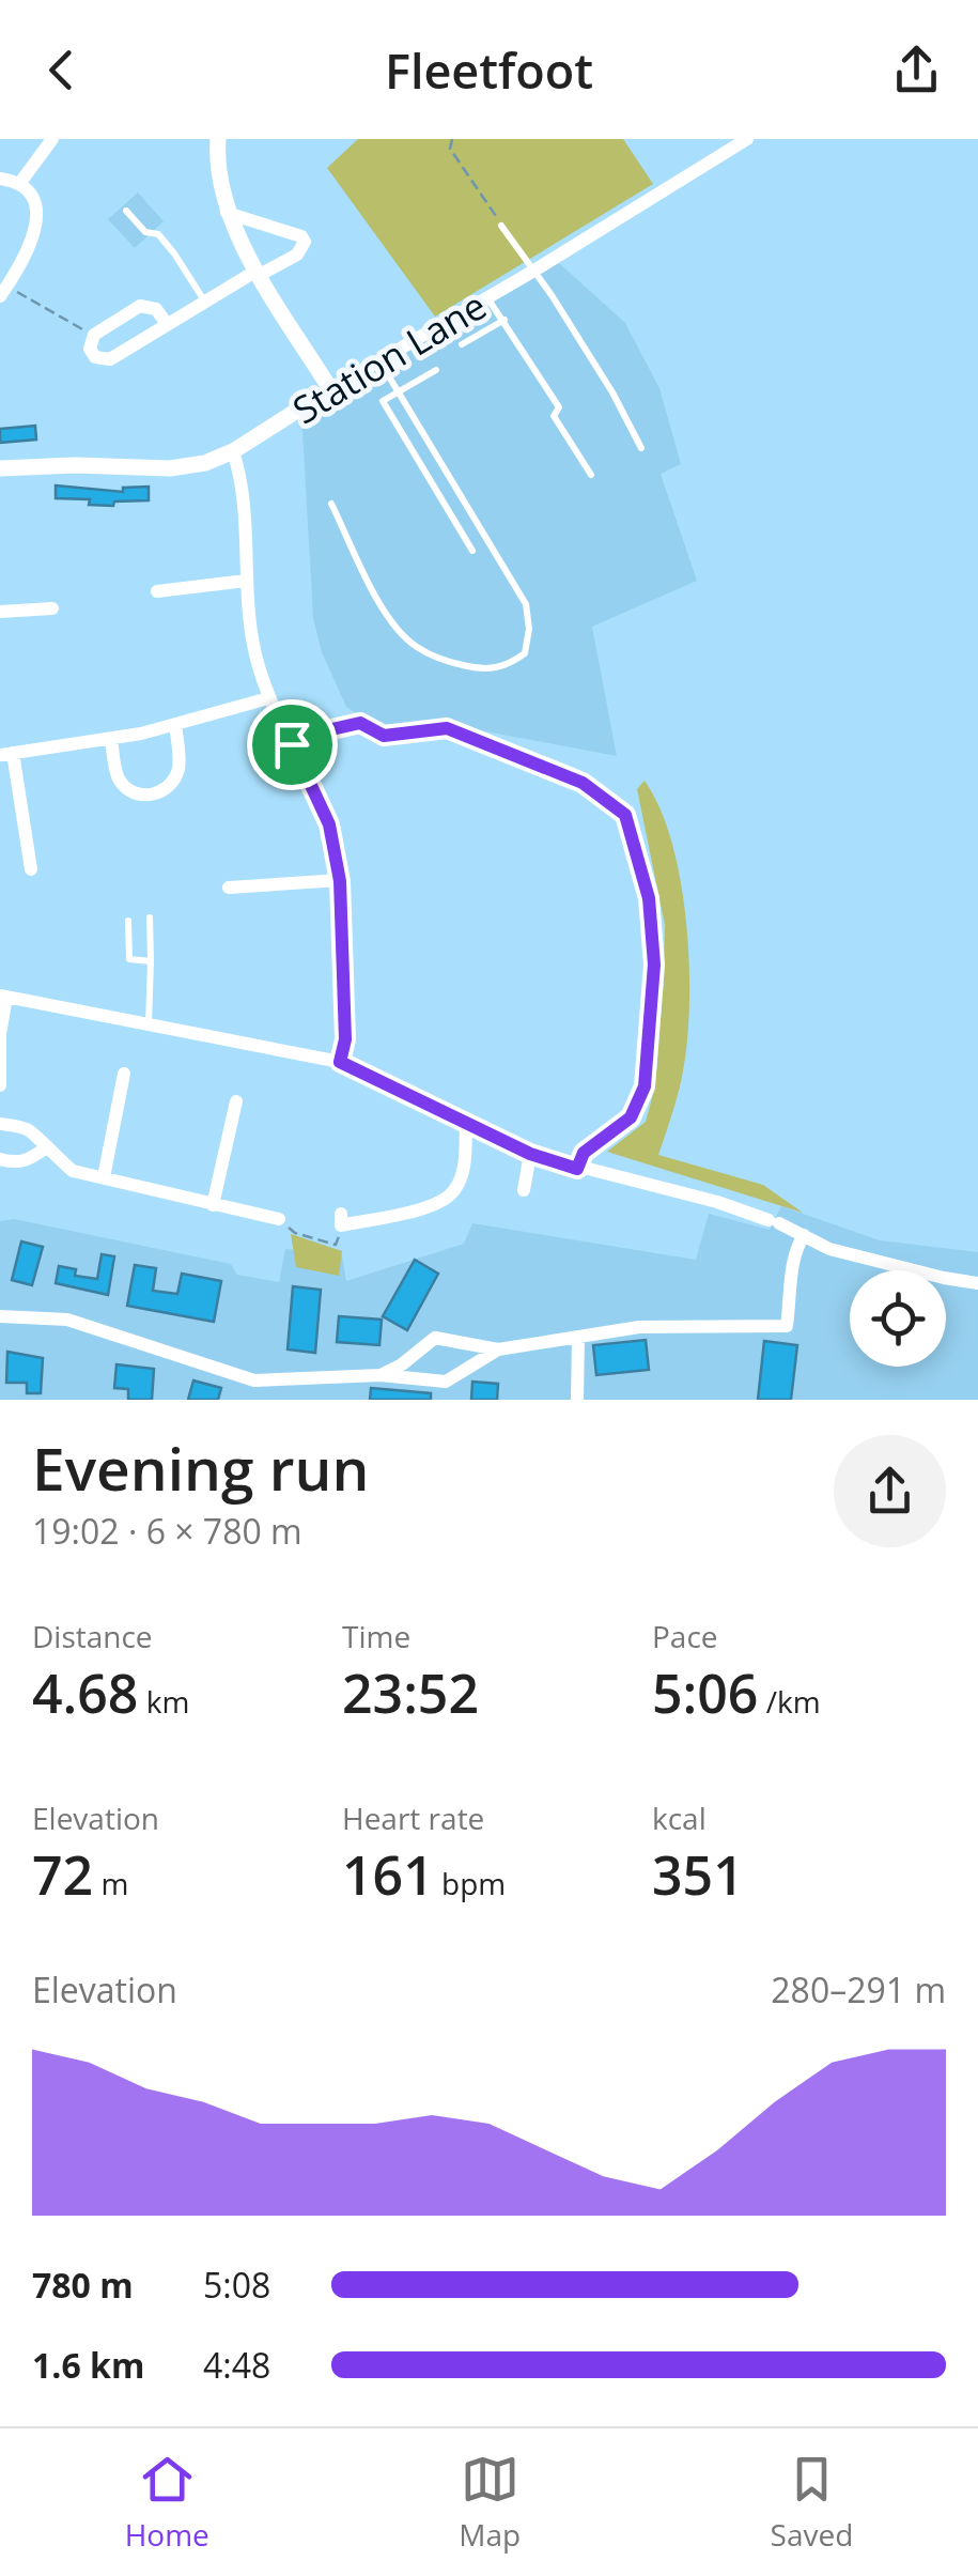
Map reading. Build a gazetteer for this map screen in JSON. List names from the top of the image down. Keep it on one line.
{"streets":{"street":["Station Lane"]},"page":{"header":"Fleetfoot","heading":["Evening run","19:02 · 6 × 780 m"],"stats":[["Distance","4.68 km"],["Time","23:52"],["Pace","5:06 /km"],["Elevation","72 m"],["Heart rate","161 bpm"],["kcal","351"]],"chart":["Elevation","280–291 m"],"list":[{"name":"780 m","note":"5:08"},{"name":"1.6 km","note":"4:48"}],"tabs":["Home","Map","Saved"]}}
